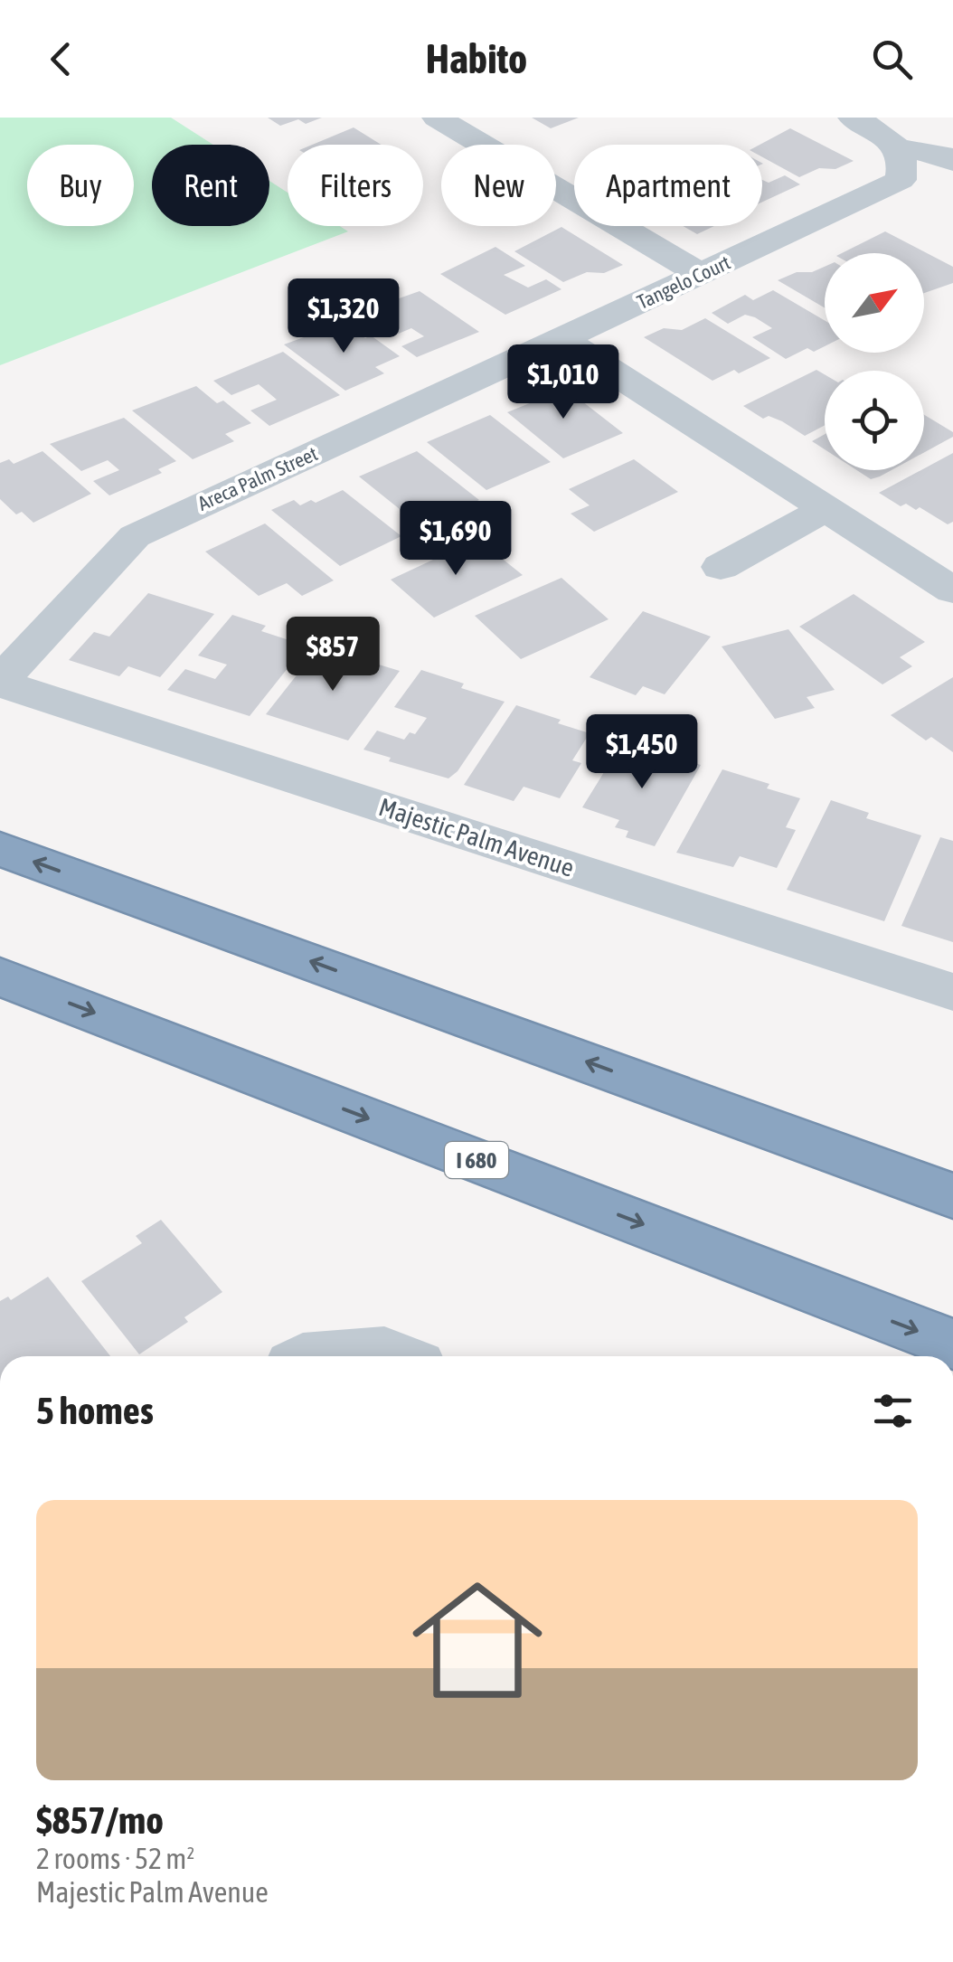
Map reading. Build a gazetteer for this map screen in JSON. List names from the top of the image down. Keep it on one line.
{"streets":{"highway":["I 680"],"street":["Tangelo Court","Areca Palm Street","Majestic Palm Avenue"]},"crossings":[["Tangelo Court","Areca Palm Street"],["Areca Palm Street","Majestic Palm Avenue"]],"north":"top right","page":{"header":"Habito","chip":["Buy","Rent","Filters","New","Apartment"],"price":["$1,320","$1,010","$1,690","$857","$1,450"],"heading":"5 homes","list":[{"name":"$857/mo","note":"2 rooms · 52 m² · Majestic Palm Avenue"}]}}
